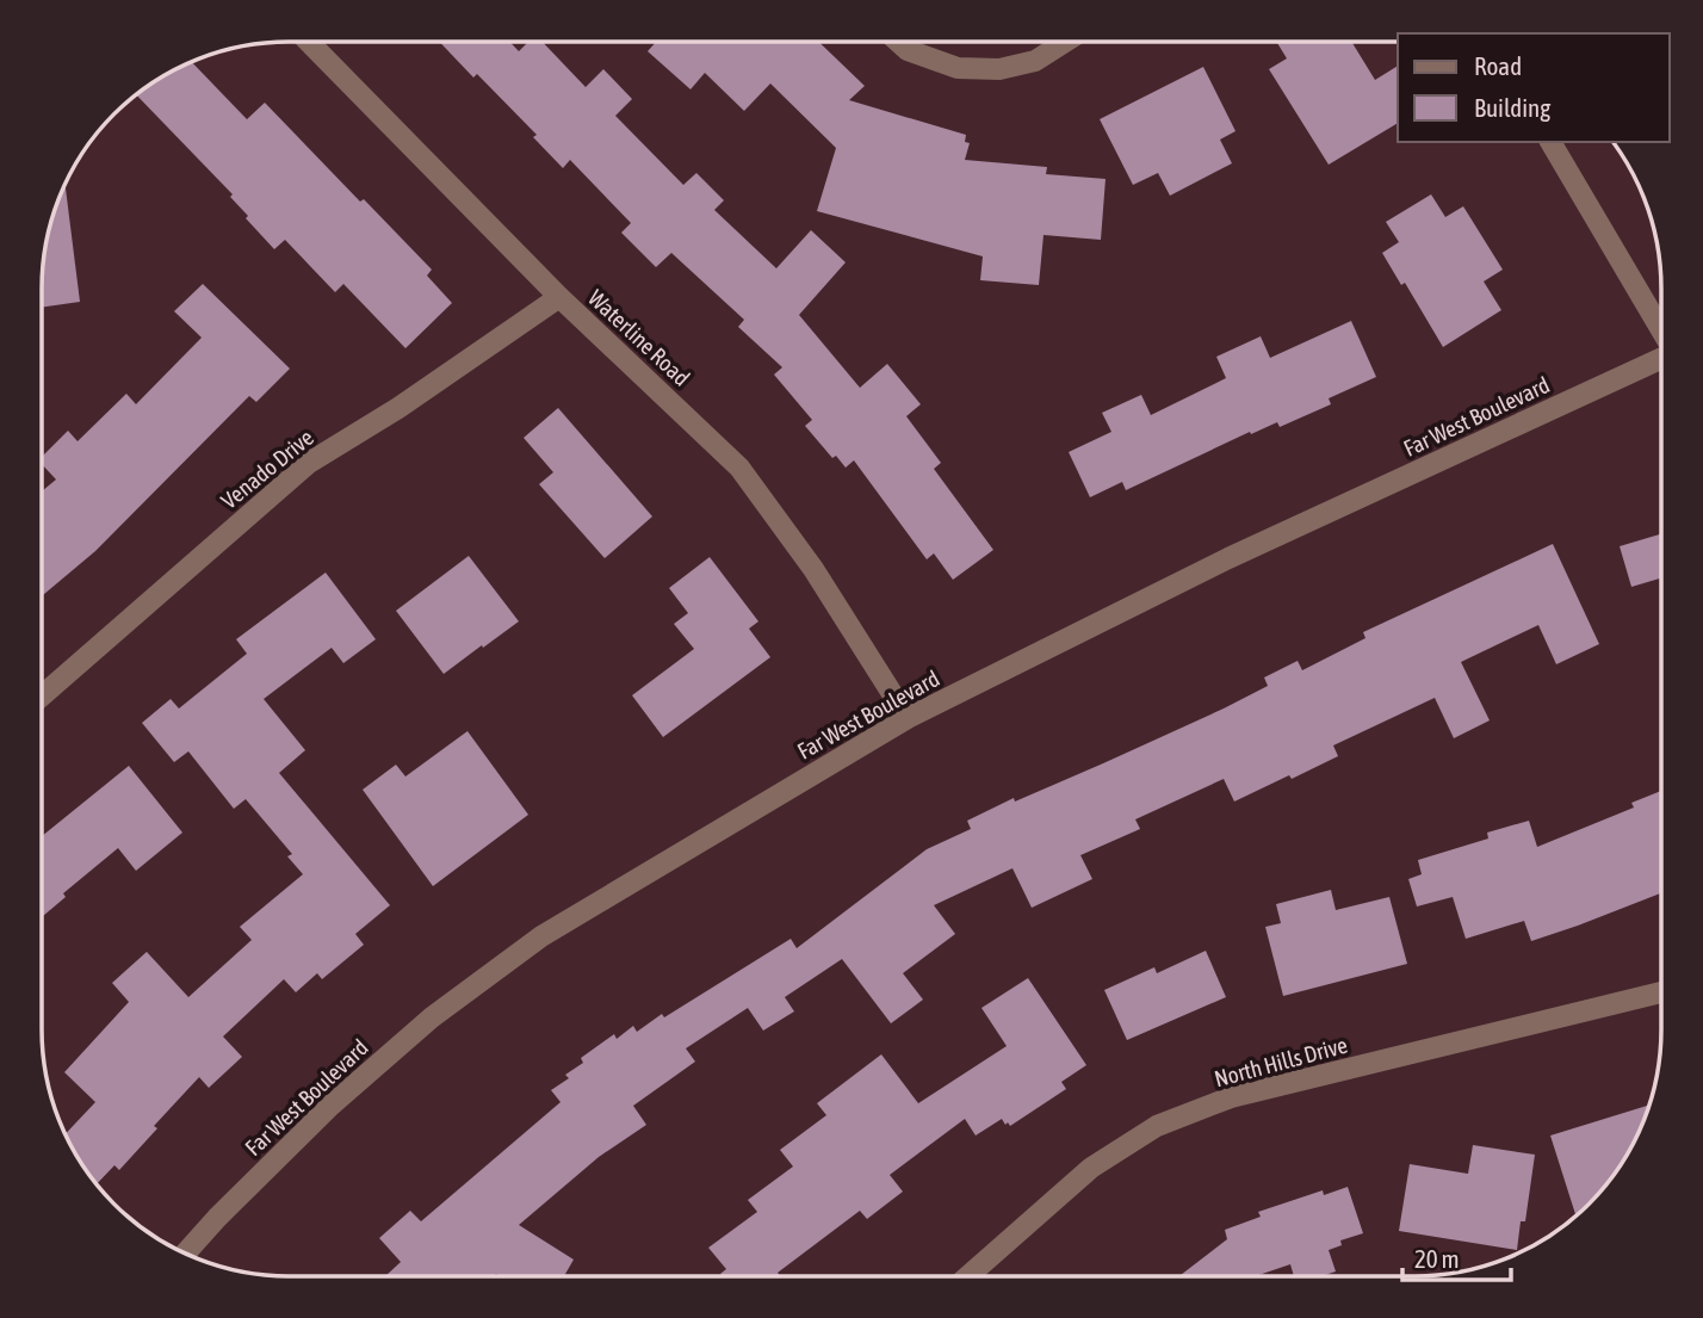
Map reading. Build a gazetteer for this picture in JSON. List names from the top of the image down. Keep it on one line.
{"streets":{"street":["Waterline Road","Far West Boulevard","Venado Drive","North Hills Drive"]},"crossings":[["Waterline Road","Far West Boulevard"],["Waterline Road","Venado Drive"]],"legend":["Road","Building"],"scale_bar":"20 m"}
